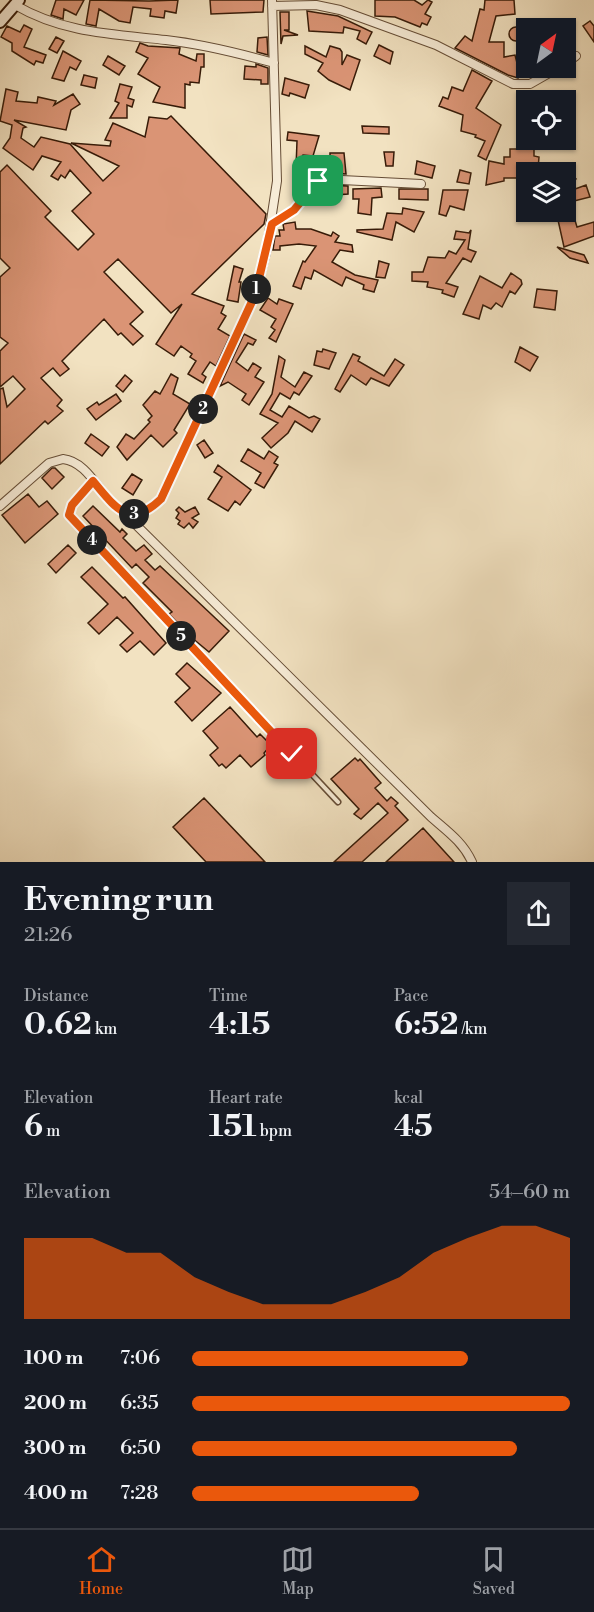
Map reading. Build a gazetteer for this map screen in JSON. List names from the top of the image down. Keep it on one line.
{"north":"top right","page":{"pins":["1","2","3","4","5"],"heading":["Evening run","21:26"],"stats":[["Distance","0.62 km"],["Time","4:15"],["Pace","6:52 /km"],["Elevation","6 m"],["Heart rate","151 bpm"],["kcal","45"]],"chart":["Elevation","54–60 m"],"list":[{"name":"100 m","note":"7:06"},{"name":"200 m","note":"6:35"},{"name":"300 m","note":"6:50"},{"name":"400 m","note":"7:28"}],"tabs":["Home","Map","Saved"]}}
